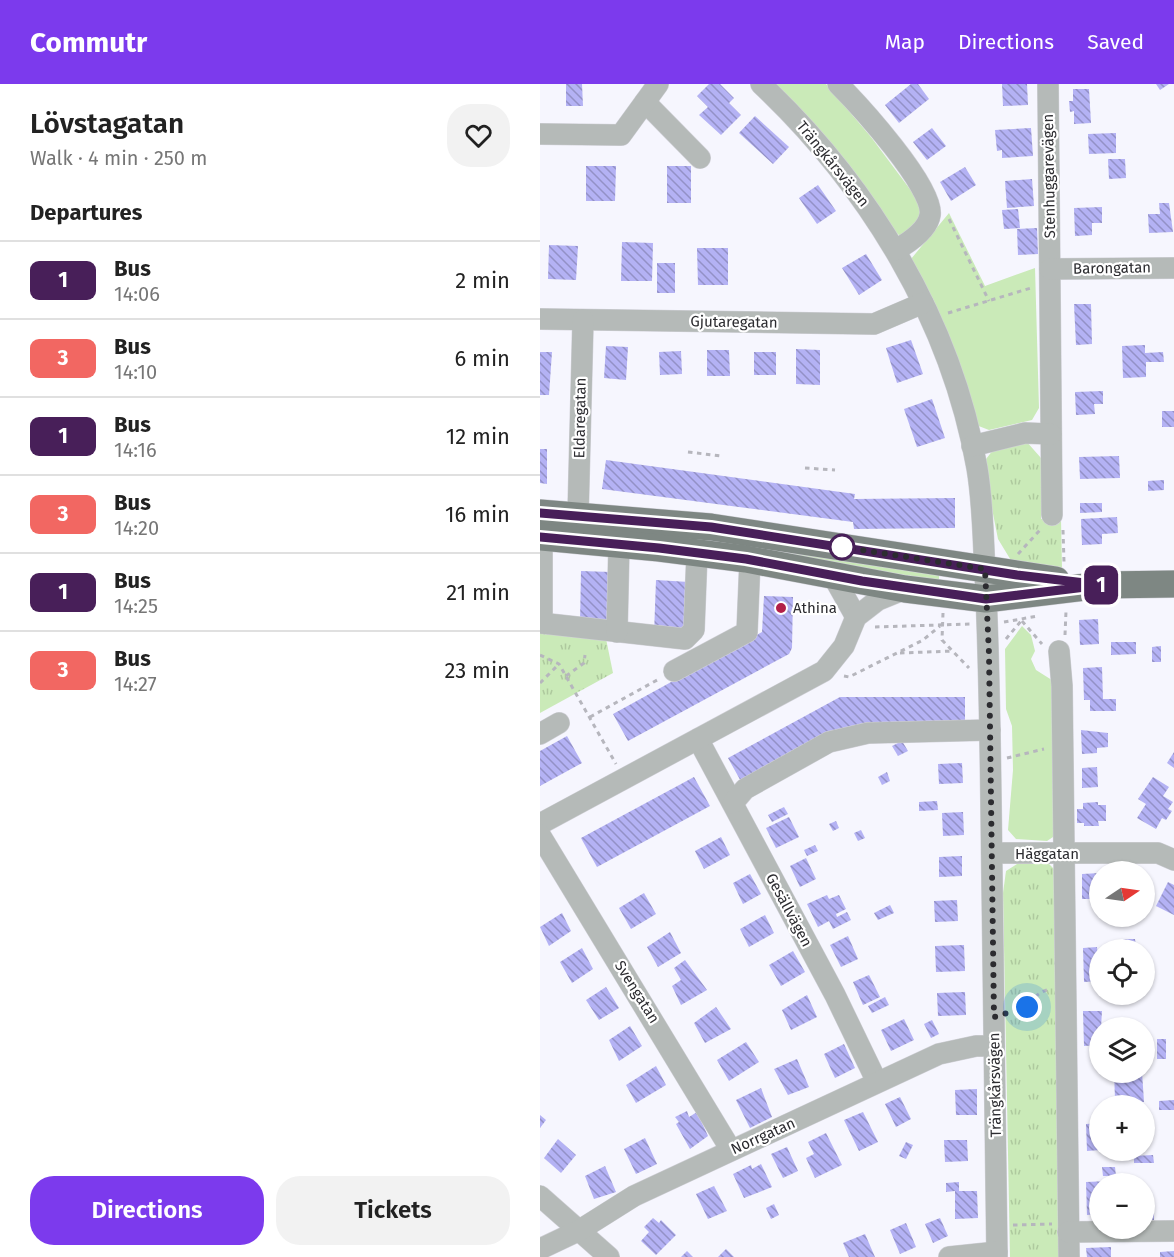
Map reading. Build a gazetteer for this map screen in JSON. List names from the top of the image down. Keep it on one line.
{"streets":{"street":["Trängkårsvägen","Stenhuggarevägen","Barongatan","Gjutaregatan","Eldaregatan","Häggatan","Gesällvägen","Svengatan","Norrgatan"]},"crossings":[["Trängkårsvägen","Gjutaregatan"],["Trängkårsvägen","Häggatan"],["Trängkårsvägen","Norrgatan"],["Stenhuggarevägen","Barongatan"],["Gjutaregatan","Eldaregatan"],["Gesällvägen","Norrgatan"],["Svengatan","Norrgatan"]],"places":["Athina"],"lines":["bus line 1"],"north":"right","page":{"header":"Commutr","nav":["Map","Directions","Saved"],"heading":[["Lövstagatan","Walk · 4 min · 250 m"],"Departures"],"on_map":"1","list":[{"mark":"1","name":"Bus","note":"14:06","value":"2 min"},{"mark":"3","name":"Bus","note":"14:10","value":"6 min"},{"mark":"1","name":"Bus","note":"14:16","value":"12 min"},{"mark":"3","name":"Bus","note":"14:20","value":"16 min"},{"mark":"1","name":"Bus","note":"14:25","value":"21 min"},{"mark":"3","name":"Bus","note":"14:27","value":"23 min"}],"map_buttons":["+","−"],"buttons":["Directions","Tickets"]}}
